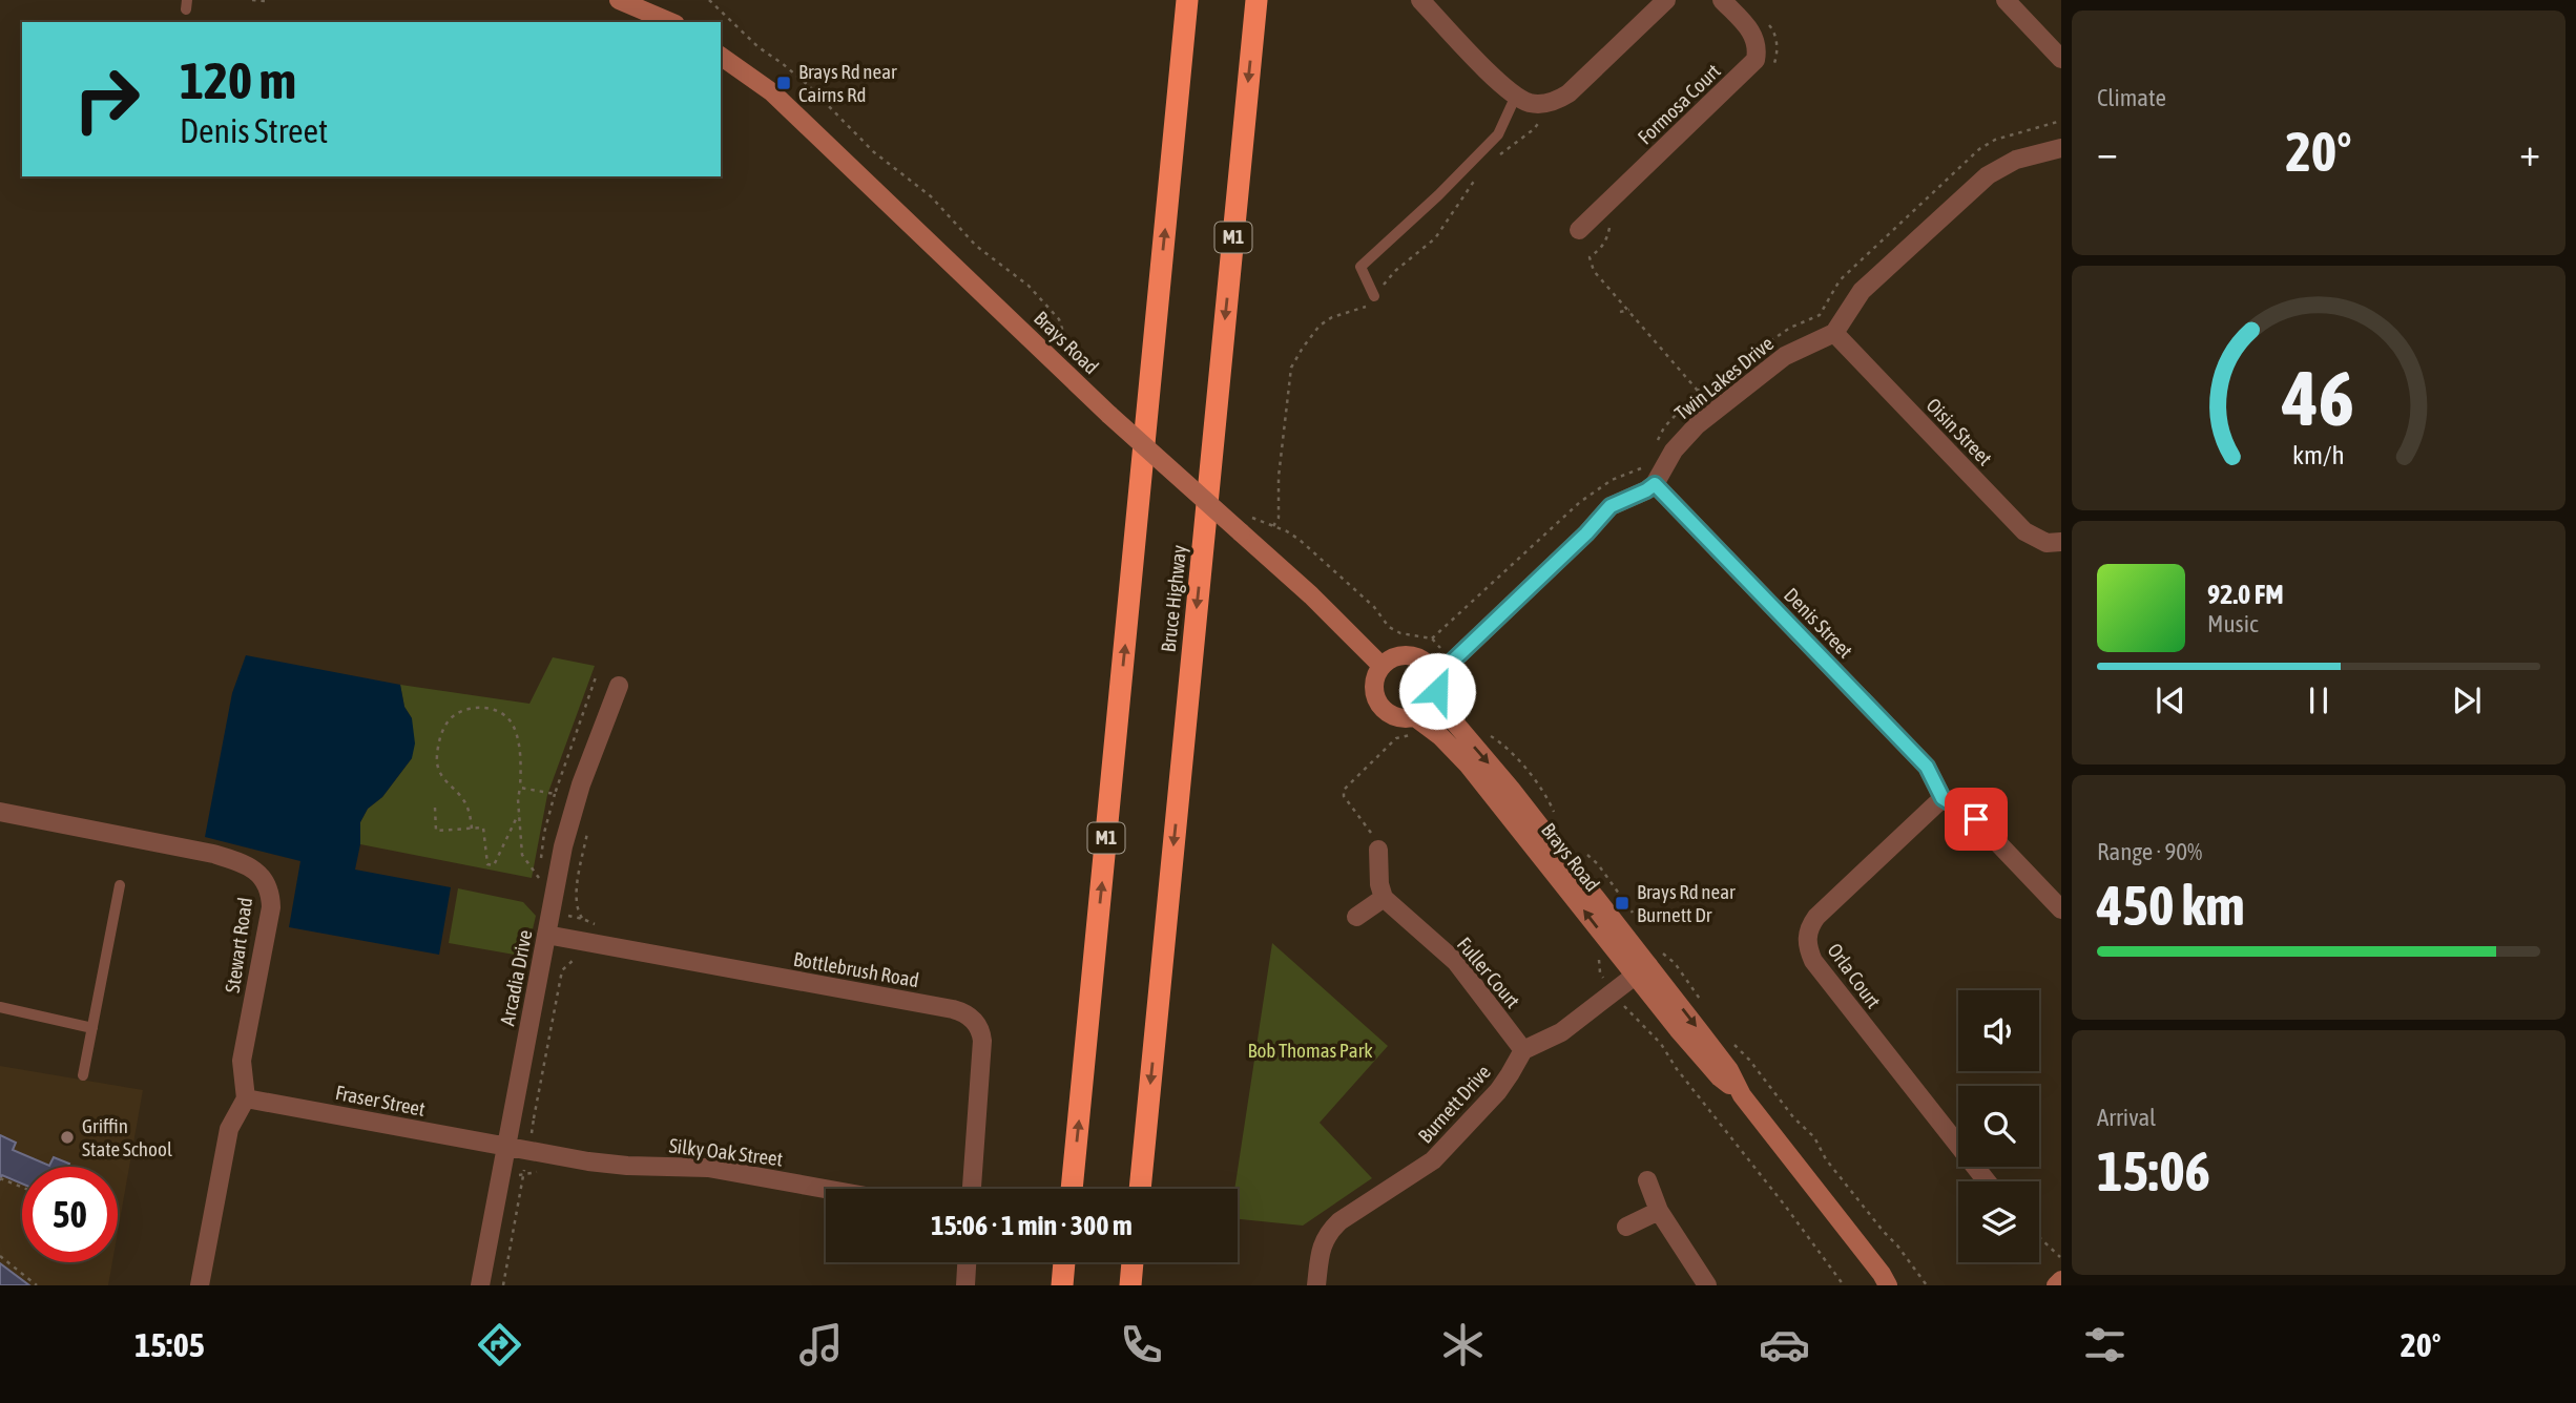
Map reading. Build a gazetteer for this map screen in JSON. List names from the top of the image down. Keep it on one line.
{"streets":{"highway":["M1","Bruce Highway"],"main road":["Brays Road"],"street":["Formosa Court","Twin Lakes Drive","Oisin Street","Denis Street","Stewart Road","Bottlebrush Road","Fuller Court","Orla Court","Arcadia Drive","Fraser Street","Burnett Drive","Silky Oak Street"]},"crossings":[["Twin Lakes Drive","Oisin Street"],["Twin Lakes Drive","Denis Street"],["Denis Street","Orla Court"],["Stewart Road","Fraser Street"],["Bottlebrush Road","Arcadia Drive"],["Fuller Court","Burnett Drive"],["Arcadia Drive","Fraser Street"],["Arcadia Drive","Silky Oak Street"],["Fraser Street","Silky Oak Street"]],"parks":["Bob Thomas Park"],"places":{"transit":["Brays Rd near Cairns Rd","Brays Rd near Burnett Dr"],"other":["Griffin State School"]},"page":{"tile":["Climate",["Range · 90%","450 km"],["Arrival","15:06"]],"turn":["120 m","Denis Street"],"heat":["−","20°","+"],"song":["92.0 FM","Music"],"limit":"50","trip":"15:06 · 1 min · 300 m","tabs":["15:05","20°"],"gauge":["46","km/h"]}}
